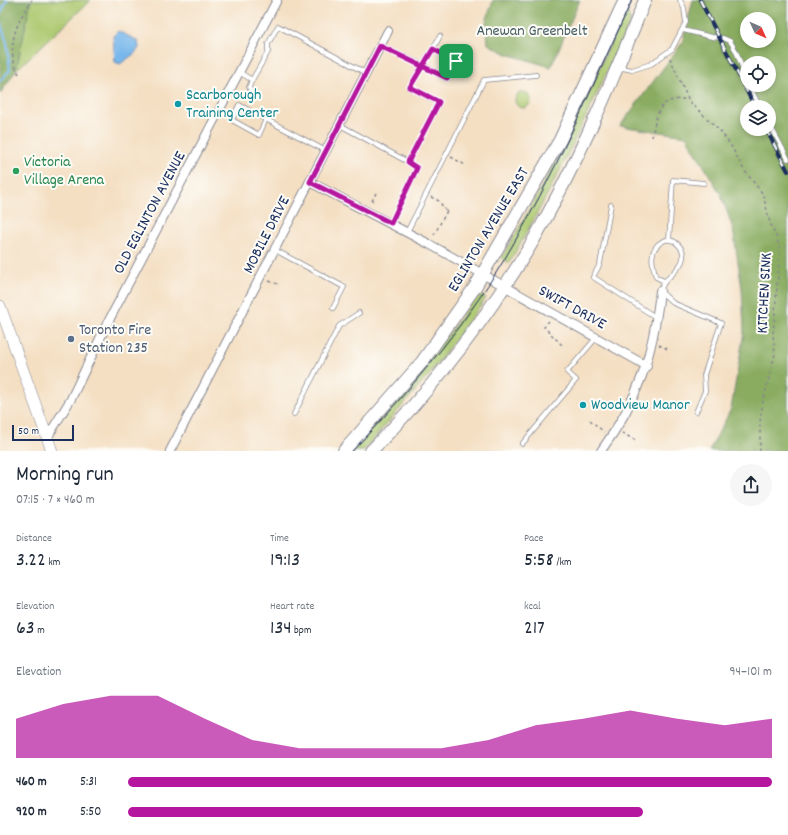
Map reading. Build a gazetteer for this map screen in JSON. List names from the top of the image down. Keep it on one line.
{"streets":{"main road":["EGLINTON AVENUE EAST"],"street":["OLD EGLINTON AVENUE","MOBILE DRIVE","SWIFT DRIVE"],"path":["KITCHEN SINK"]},"crossings":[["EGLINTON AVENUE EAST","SWIFT DRIVE"],["MOBILE DRIVE","SWIFT DRIVE"]],"parks":["Anewan Greenbelt"],"places":["Scarborough Training Center","Victoria Village Arena","Toronto Fire Station 235","Woodview Manor"],"scale_bar":"50 m","north":"bottom right","page":{"scale":"50 m","heading":["Morning run","07:15 · 7 × 460 m"],"stats":[["Distance","3.22 km"],["Time","19:13"],["Pace","5:58 /km"],["Elevation","63 m"],["Heart rate","134 bpm"],["kcal","217"]],"chart":["Elevation","94–101 m"],"list":[{"name":"460 m","note":"5:31"},{"name":"920 m","note":"5:50"}]}}
